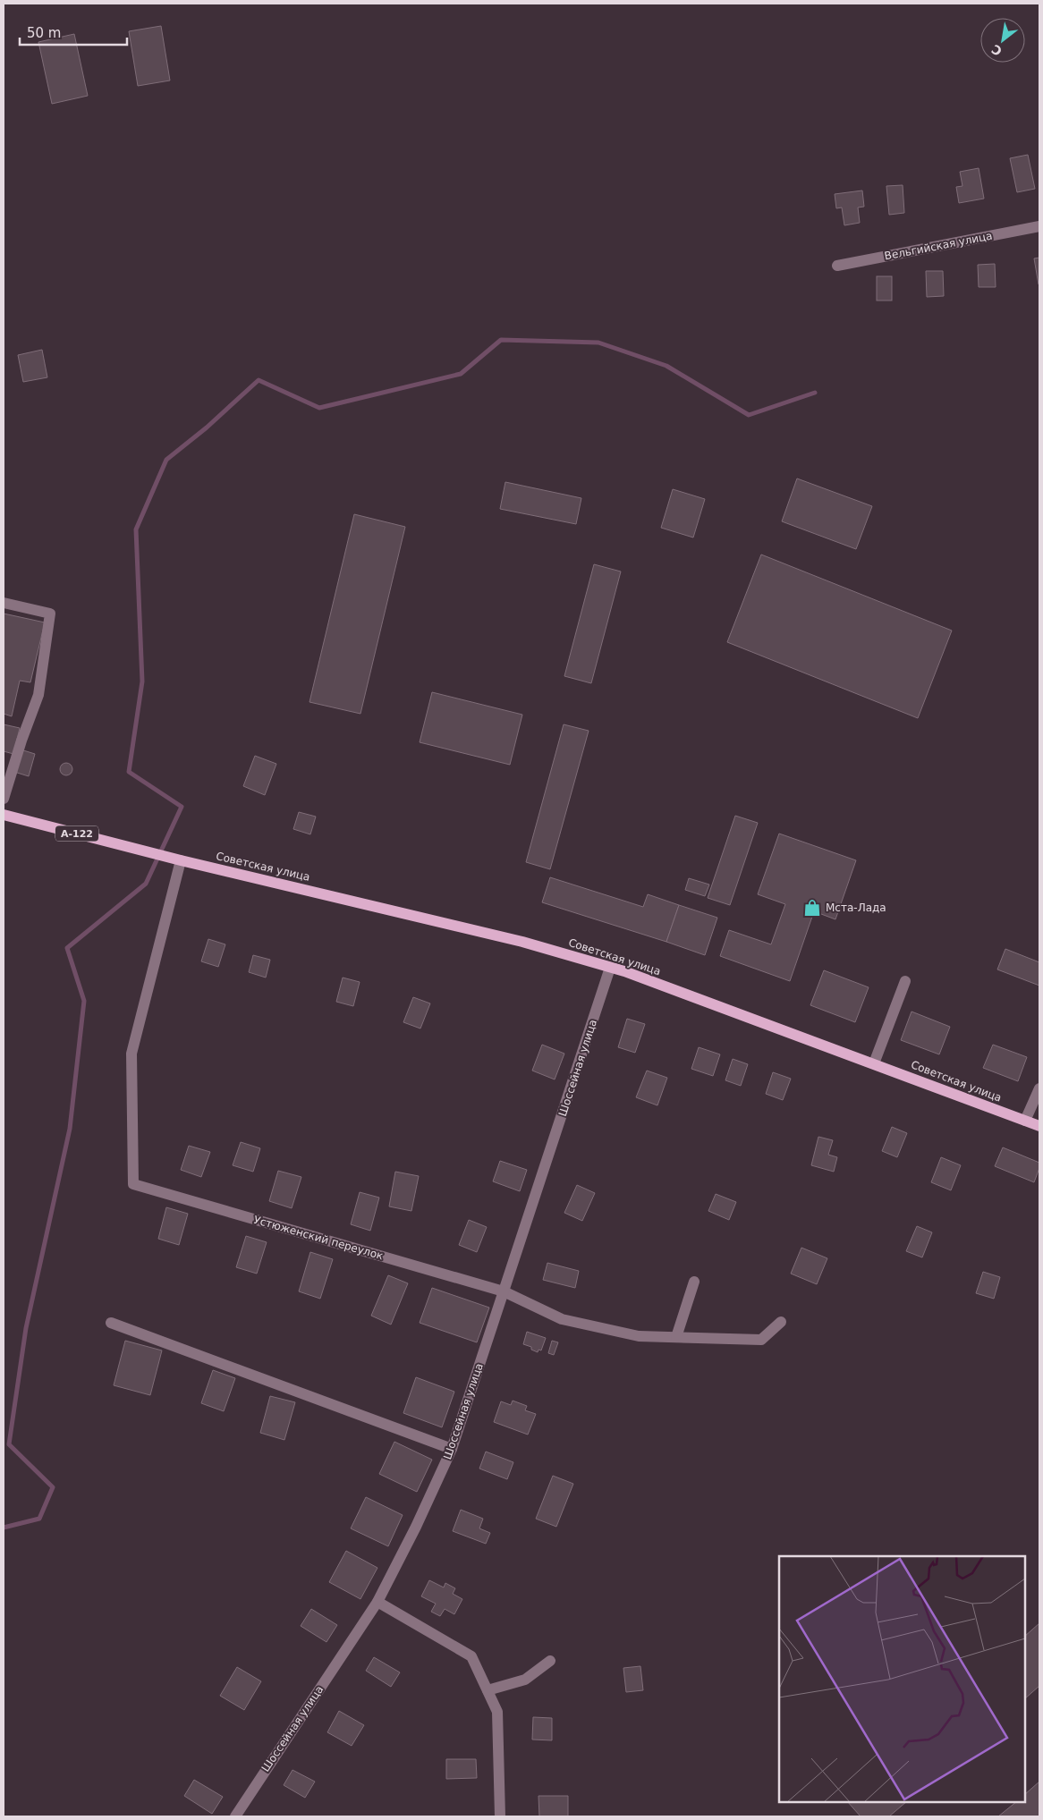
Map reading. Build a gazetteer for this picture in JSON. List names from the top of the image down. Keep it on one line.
{"streets":{"main road":["А-122","Советская улица"],"street":["Вельгийская улица","Шоссейная улица","Устюженский переулок"]},"crossings":[["Советская улица","Шоссейная улица"],["Советская улица","Устюженский переулок"],["Шоссейная улица","Устюженский переулок"]],"places":{"shop":["Мста-Лада"]},"scale_bar":"50 m","north":"bottom left"}
